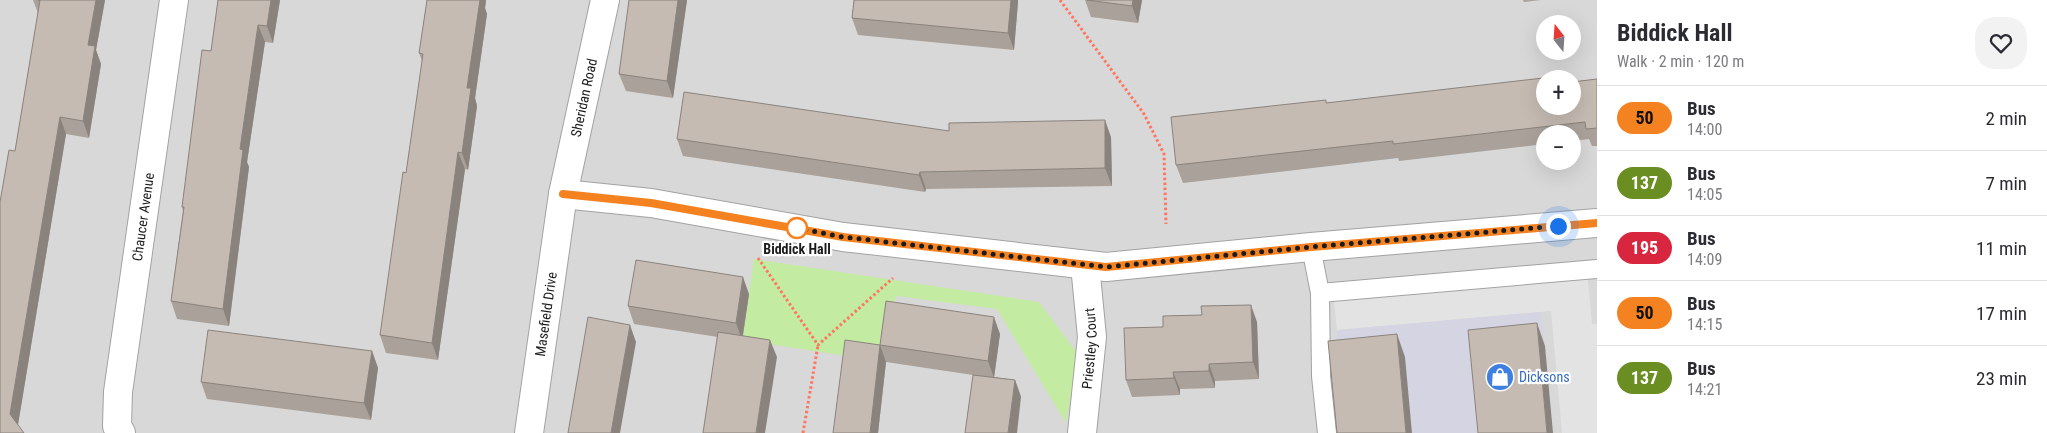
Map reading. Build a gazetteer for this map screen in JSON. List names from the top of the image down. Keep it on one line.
{"streets":{"street":["Sheridan Road","Chaucer Avenue","Masefield Drive","Priestley Court"]},"crossings":[["Sheridan Road","Masefield Drive"]],"places":{"other":["Biddick Hall"],"shop":["Dicksons"]},"lines":["bus line 50"],"north":"top","page":{"heading":["Biddick Hall","Walk · 2 min · 120 m"],"map_buttons":["+","−"],"list":[{"mark":"50","name":"Bus","note":"14:00","value":"2 min"},{"mark":"137","name":"Bus","note":"14:05","value":"7 min"},{"mark":"195","name":"Bus","note":"14:09","value":"11 min"},{"mark":"50","name":"Bus","note":"14:15","value":"17 min"},{"mark":"137","name":"Bus","note":"14:21","value":"23 min"}]}}
